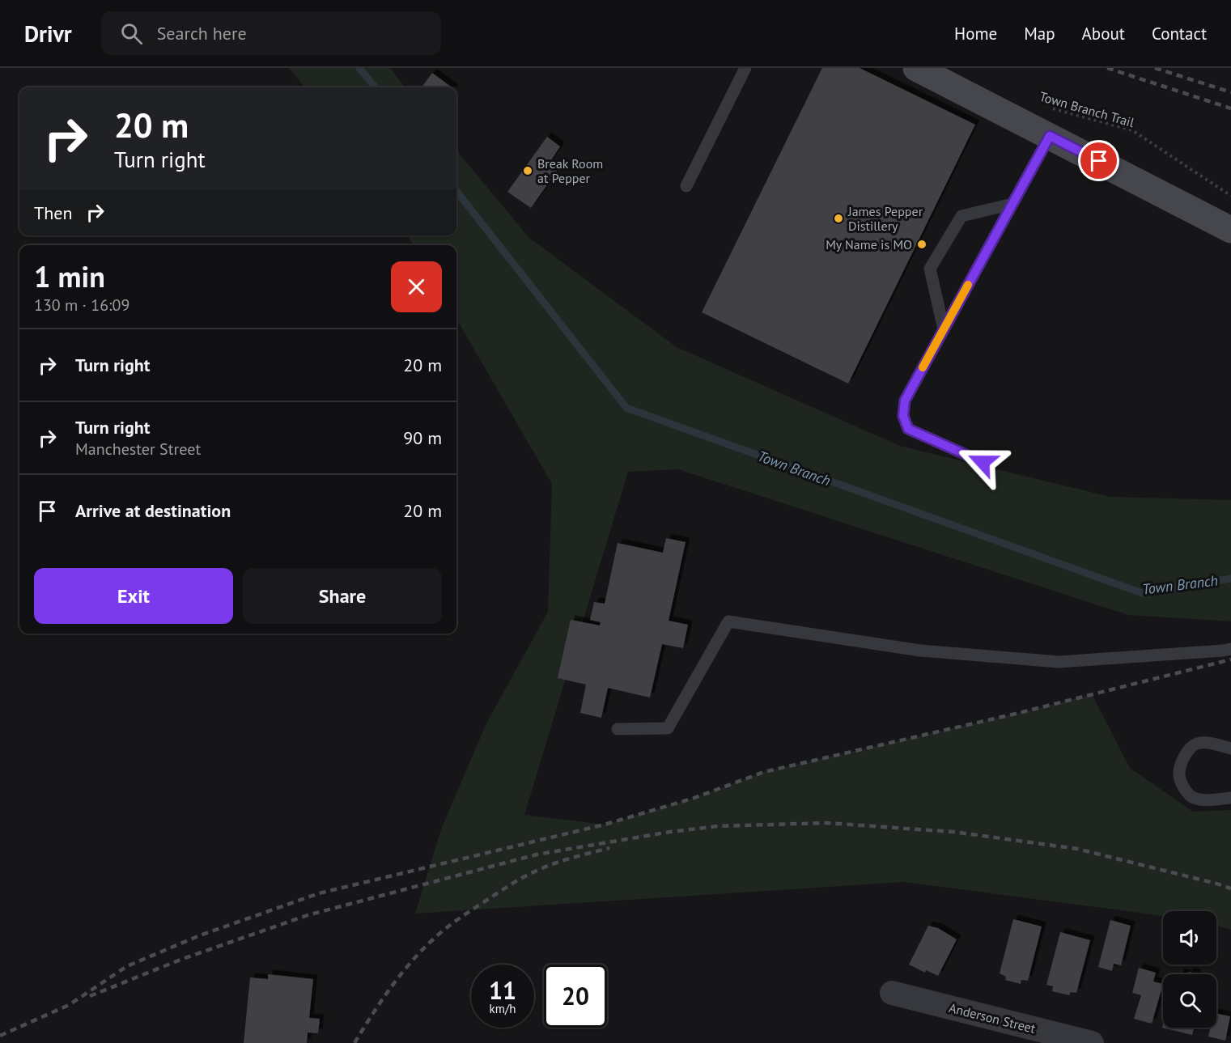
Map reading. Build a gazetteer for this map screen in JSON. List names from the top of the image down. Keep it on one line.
{"streets":{"street":["Anderson Street"],"path":["Town Branch Trail"]},"water":["Town Branch"],"places":["Break Room at Pepper","James Pepper Distillery","My Name is MO"],"page":{"header":"Drivr","search":"Search here","nav":["Home","Map","About","Contact"],"turn":["20 m","Turn right"],"then":"Then","heading":["1 min","130 m · 16:09"],"list":[{"name":"Turn right","value":"20 m"},{"name":"Turn right","note":"Manchester Street","value":"90 m"},{"name":"Arrive at destination","value":"20 m"}],"buttons":["Exit","Share"],"speed":"11 km/h","limit":"20"}}
